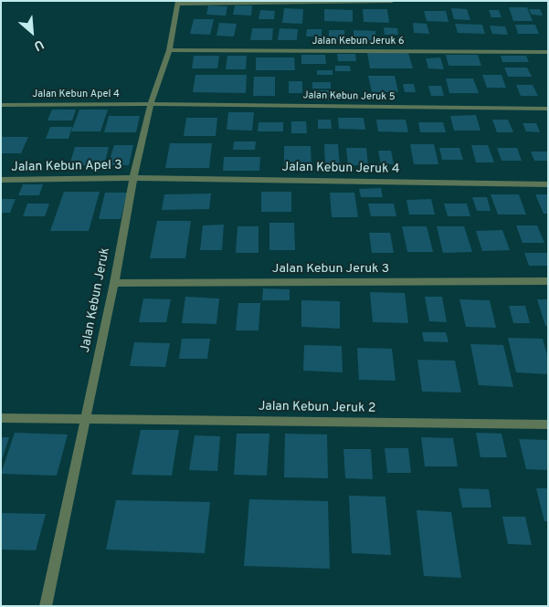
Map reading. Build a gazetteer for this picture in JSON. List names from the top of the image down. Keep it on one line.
{"streets":{"street":["Jalan Kebun Jeruk 6","Jalan Kebun Apel 4","Jalan Kebun Jeruk 5","Jalan Kebun Apel 3","Jalan Kebun Jeruk 4","Jalan Kebun Jeruk 3","Jalan Kebun Jeruk","Jalan Kebun Jeruk 2"]},"crossings":[["Jalan Kebun Jeruk 6","Jalan Kebun Jeruk"],["Jalan Kebun Apel 4","Jalan Kebun Jeruk 5"],["Jalan Kebun Apel 4","Jalan Kebun Jeruk"],["Jalan Kebun Jeruk 5","Jalan Kebun Jeruk"],["Jalan Kebun Apel 3","Jalan Kebun Jeruk 4"],["Jalan Kebun Apel 3","Jalan Kebun Jeruk"],["Jalan Kebun Jeruk 4","Jalan Kebun Jeruk"],["Jalan Kebun Jeruk 3","Jalan Kebun Jeruk"],["Jalan Kebun Jeruk","Jalan Kebun Jeruk 2"]],"north":"bottom right"}
